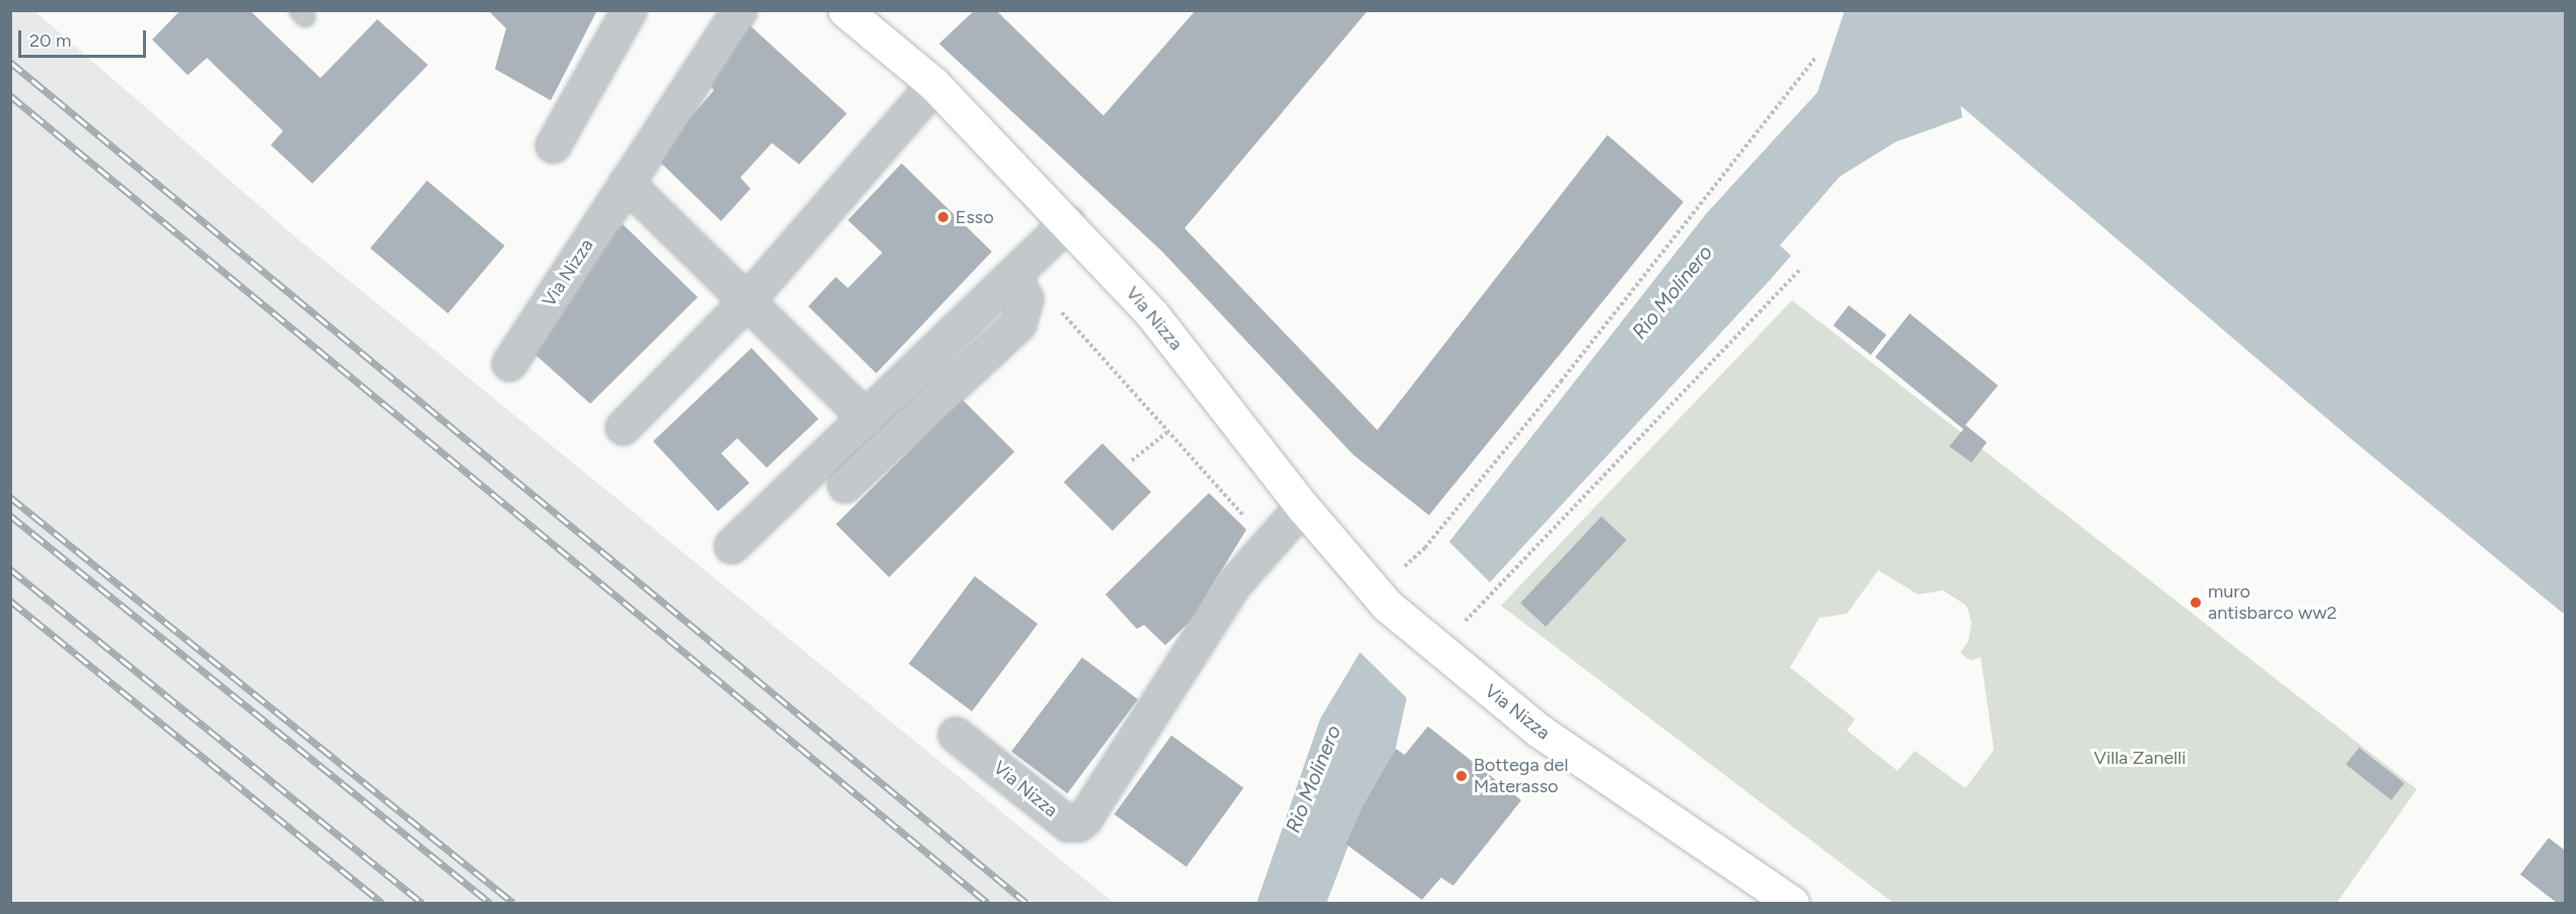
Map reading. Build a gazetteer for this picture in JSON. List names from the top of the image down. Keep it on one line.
{"streets":{"main road":["Via Nizza"]},"water":["Rio Molinero"],"parks":["Villa Zanelli"],"places":["Esso","muro antisbarco ww2","Bottega del Materasso"],"scale_bar":"20 m"}
